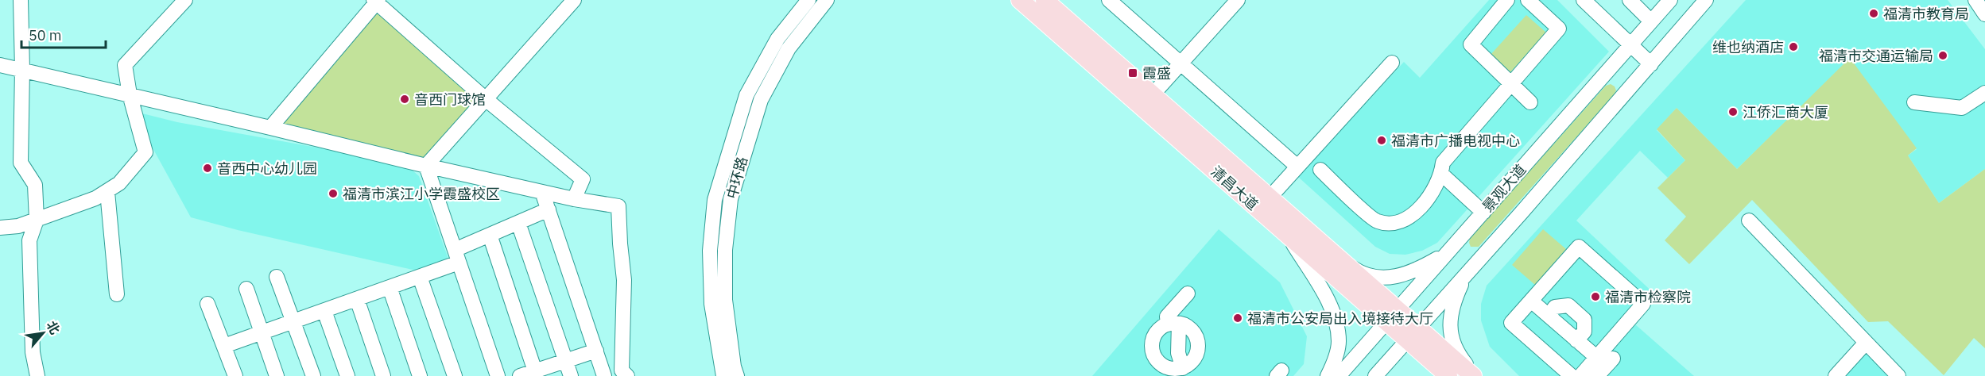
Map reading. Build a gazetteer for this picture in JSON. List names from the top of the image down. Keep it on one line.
{"streets":{"main road":["清昌大道"],"street":["中环路","景观大道"]},"crossings":[["清昌大道","景观大道"]],"places":{"other":["福清市教育局","维也纳酒店","福清市交通运输局","音西门球馆","江侨汇商大厦","福清市广播电视中心","音西中心幼儿园","福清市滨江小学霞盛校区","福清市检察院","福清市公安局出入境接待大厅"],"transit":["霞盛"]},"scale_bar":"50 m","north":"top right"}
